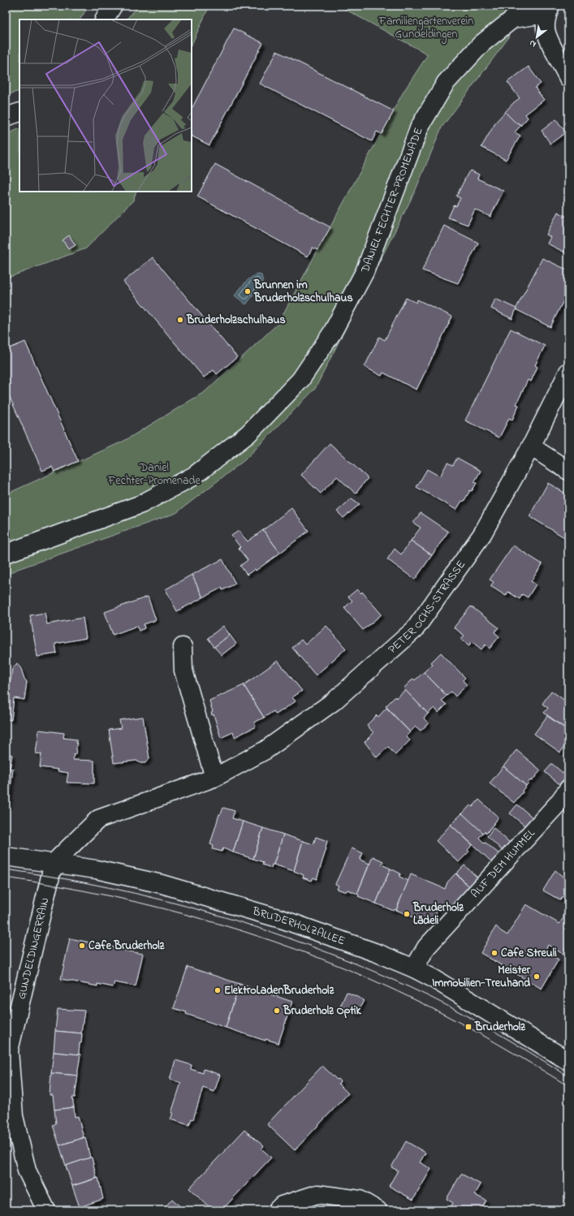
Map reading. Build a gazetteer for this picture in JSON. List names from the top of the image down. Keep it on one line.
{"streets":{"street":["DANIEL FECHTER-PROMENADE","PETER OCHS-STRASSE","AUF DEM HUMMEL","BRUDERHOLZALLEE","GUNDELDINGERRAIN"]},"crossings":[["PETER OCHS-STRASSE","BRUDERHOLZALLEE"],["PETER OCHS-STRASSE","GUNDELDINGERRAIN"],["AUF DEM HUMMEL","BRUDERHOLZALLEE"],["BRUDERHOLZALLEE","GUNDELDINGERRAIN"]],"parks":["Familiengartenverein Gundeldingen","Daniel Fechter-Promenade"],"places":{"other":["Brunnen im Bruderholzschulhaus","Bruderholzschulhaus","Bruderholz Lädeli","Cafe Bruderholz","Cafe Streuli","Meister Immobilien-Treuhand","ElektroLadenBruderholz","Bruderholz Optik"],"transit":["Bruderholz"]},"north":"bottom left"}
